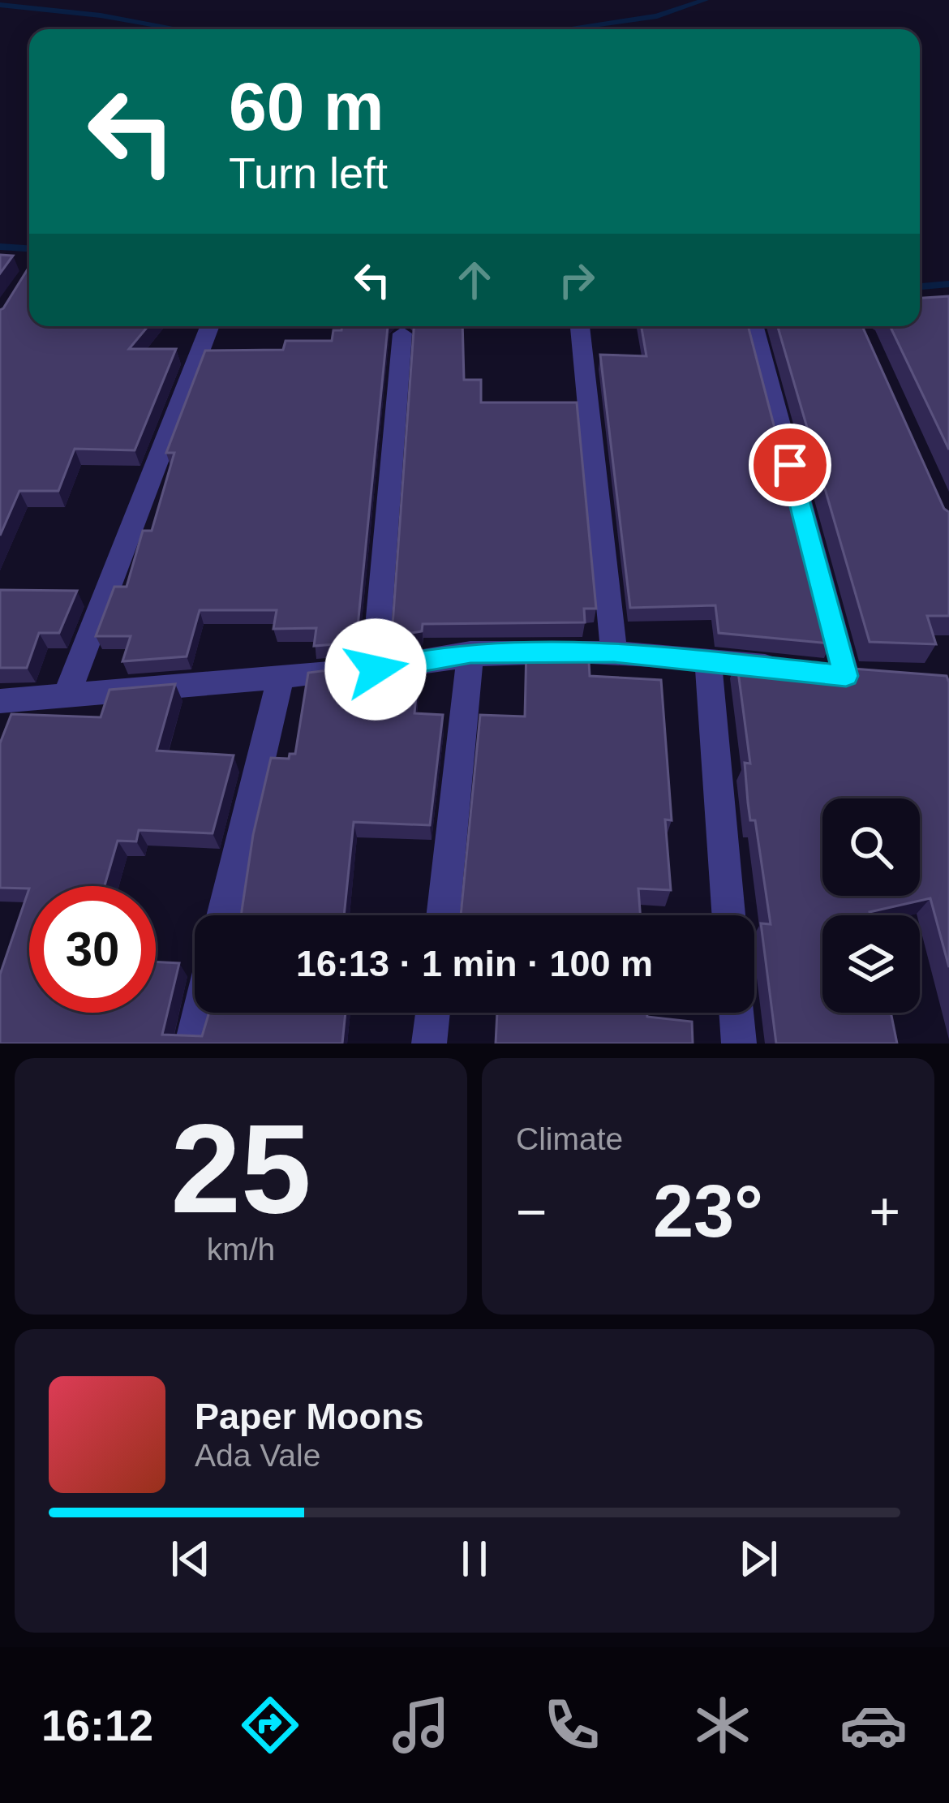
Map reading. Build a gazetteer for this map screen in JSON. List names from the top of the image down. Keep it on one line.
{"page":{"turn":["60 m","Turn left"],"limit":"30","trip":"16:13 · 1 min · 100 m","tile":[["25","km/h"],"Climate"],"heat":["−","23°","+"],"song":["Paper Moons","Ada Vale"],"tabs":"16:12"}}
